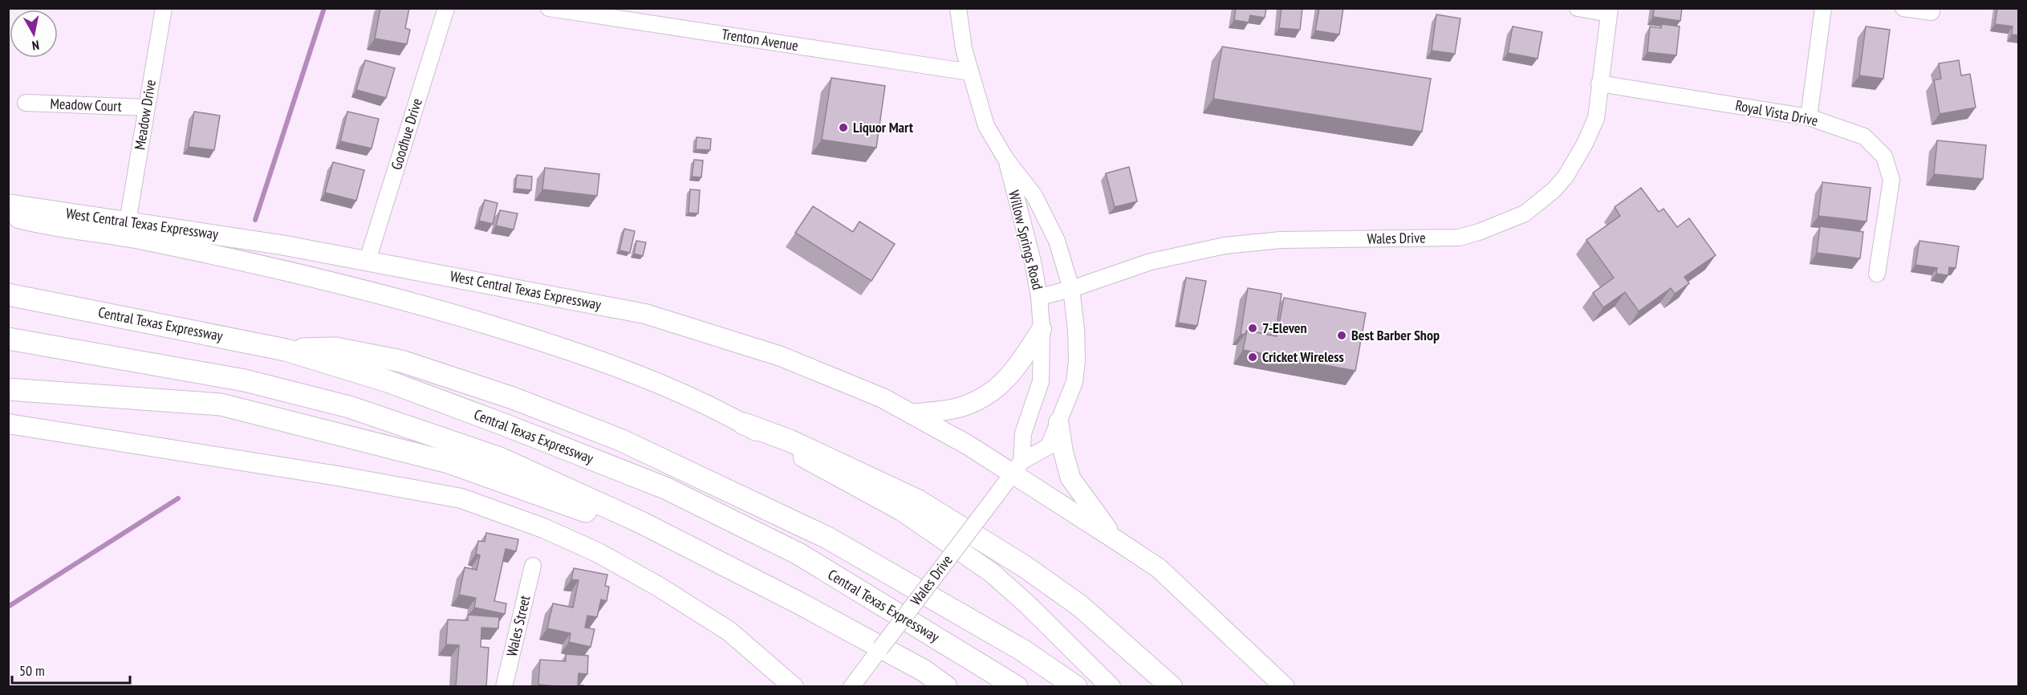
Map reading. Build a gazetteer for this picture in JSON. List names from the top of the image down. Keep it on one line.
{"streets":{"highway":["Central Texas Expressway"],"main road":["West Central Texas Expressway"],"street":["Trenton Avenue","Meadow Court","Royal Vista Drive","Meadow Drive","Goodhue Drive","Wales Drive","Willow Springs Road","Wales Street"]},"crossings":[["Trenton Avenue","Willow Springs Road"],["Meadow Court","Meadow Drive"],["Royal Vista Drive","Wales Drive"],["Meadow Drive","West Central Texas Expressway"],["Goodhue Drive","West Central Texas Expressway"],["West Central Texas Expressway","Wales Drive"],["West Central Texas Expressway","Willow Springs Road"],["Wales Drive","Willow Springs Road"]],"places":["Liquor Mart","7-Eleven","Best Barber Shop","Cricket Wireless"],"scale_bar":"50 m","north":"bottom"}
